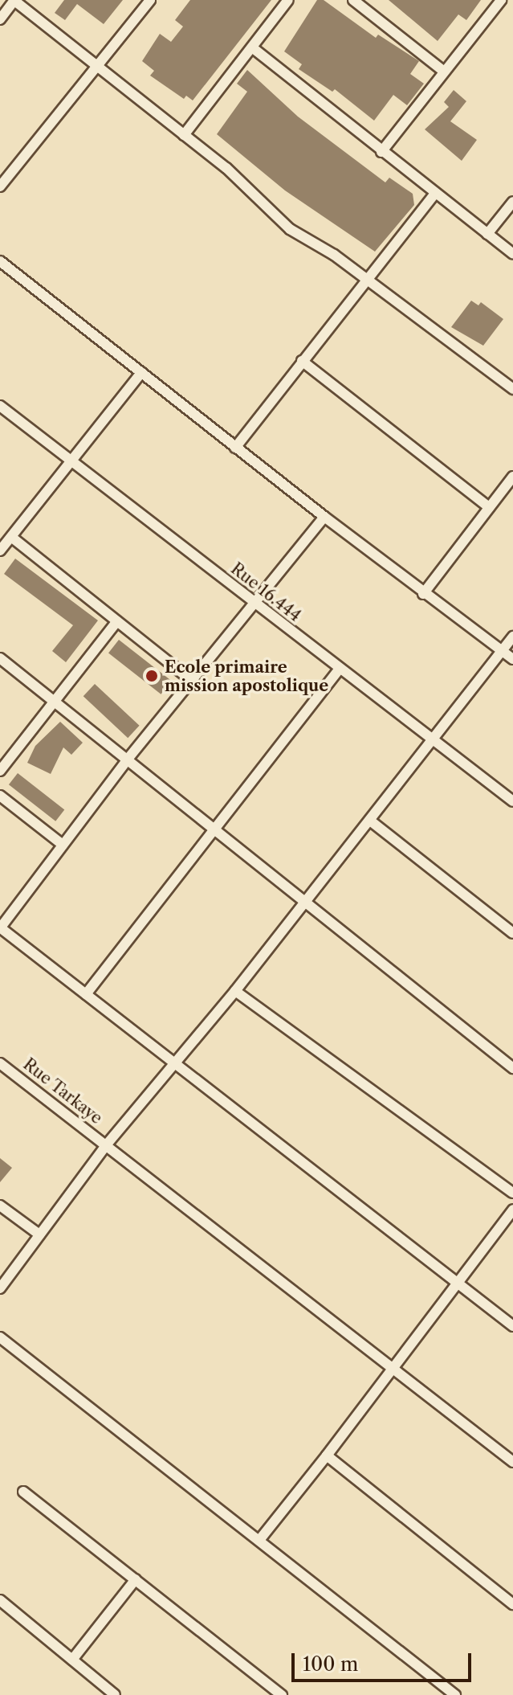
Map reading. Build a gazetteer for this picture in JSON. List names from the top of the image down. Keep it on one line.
{"streets":{"street":["Rue 16.444","Rue Tarkaye"]},"places":["Ecole primaire mission apostolique"],"scale_bar":"100 m"}
